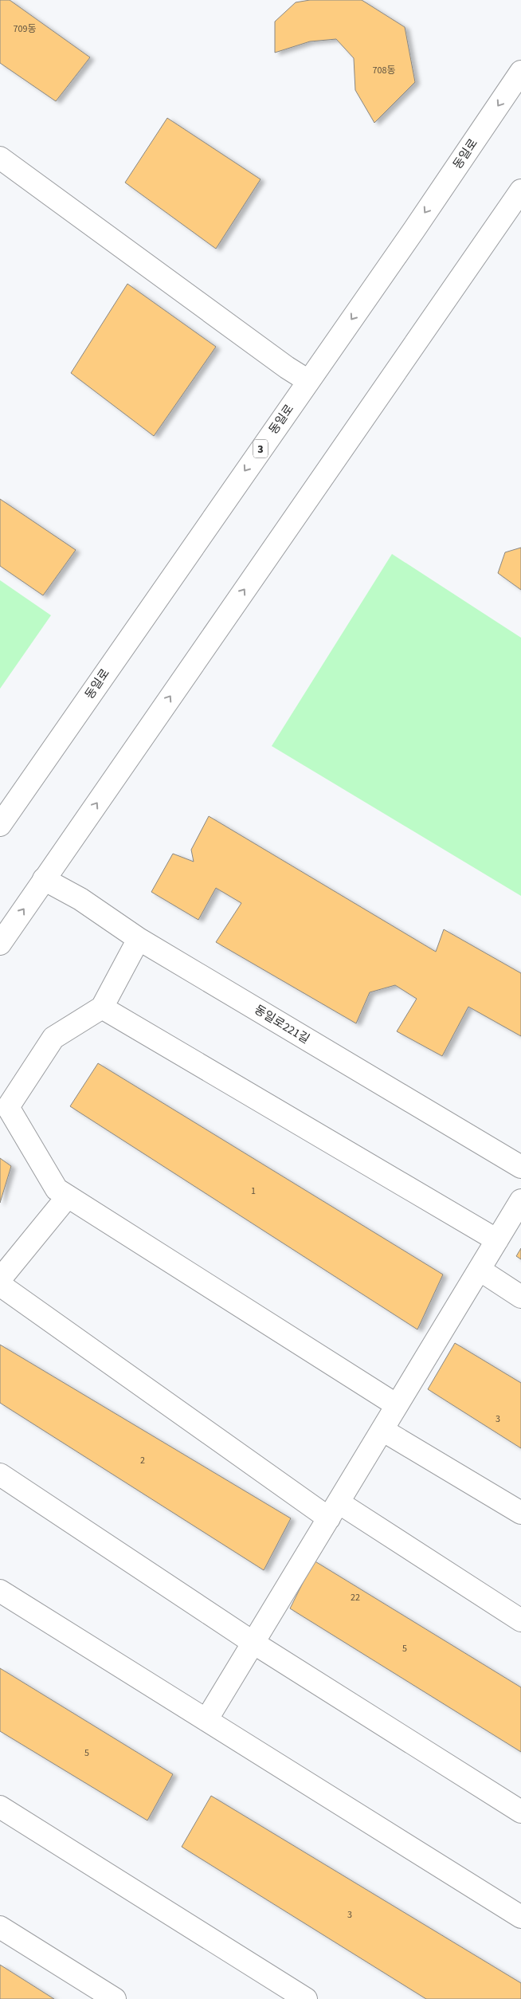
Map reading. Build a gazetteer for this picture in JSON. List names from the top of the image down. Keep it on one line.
{"streets":{"main road":["동일로","3","동일로221길"]},"house_numbers":["709동","708동","1","3","2","22","5","5","3"]}
